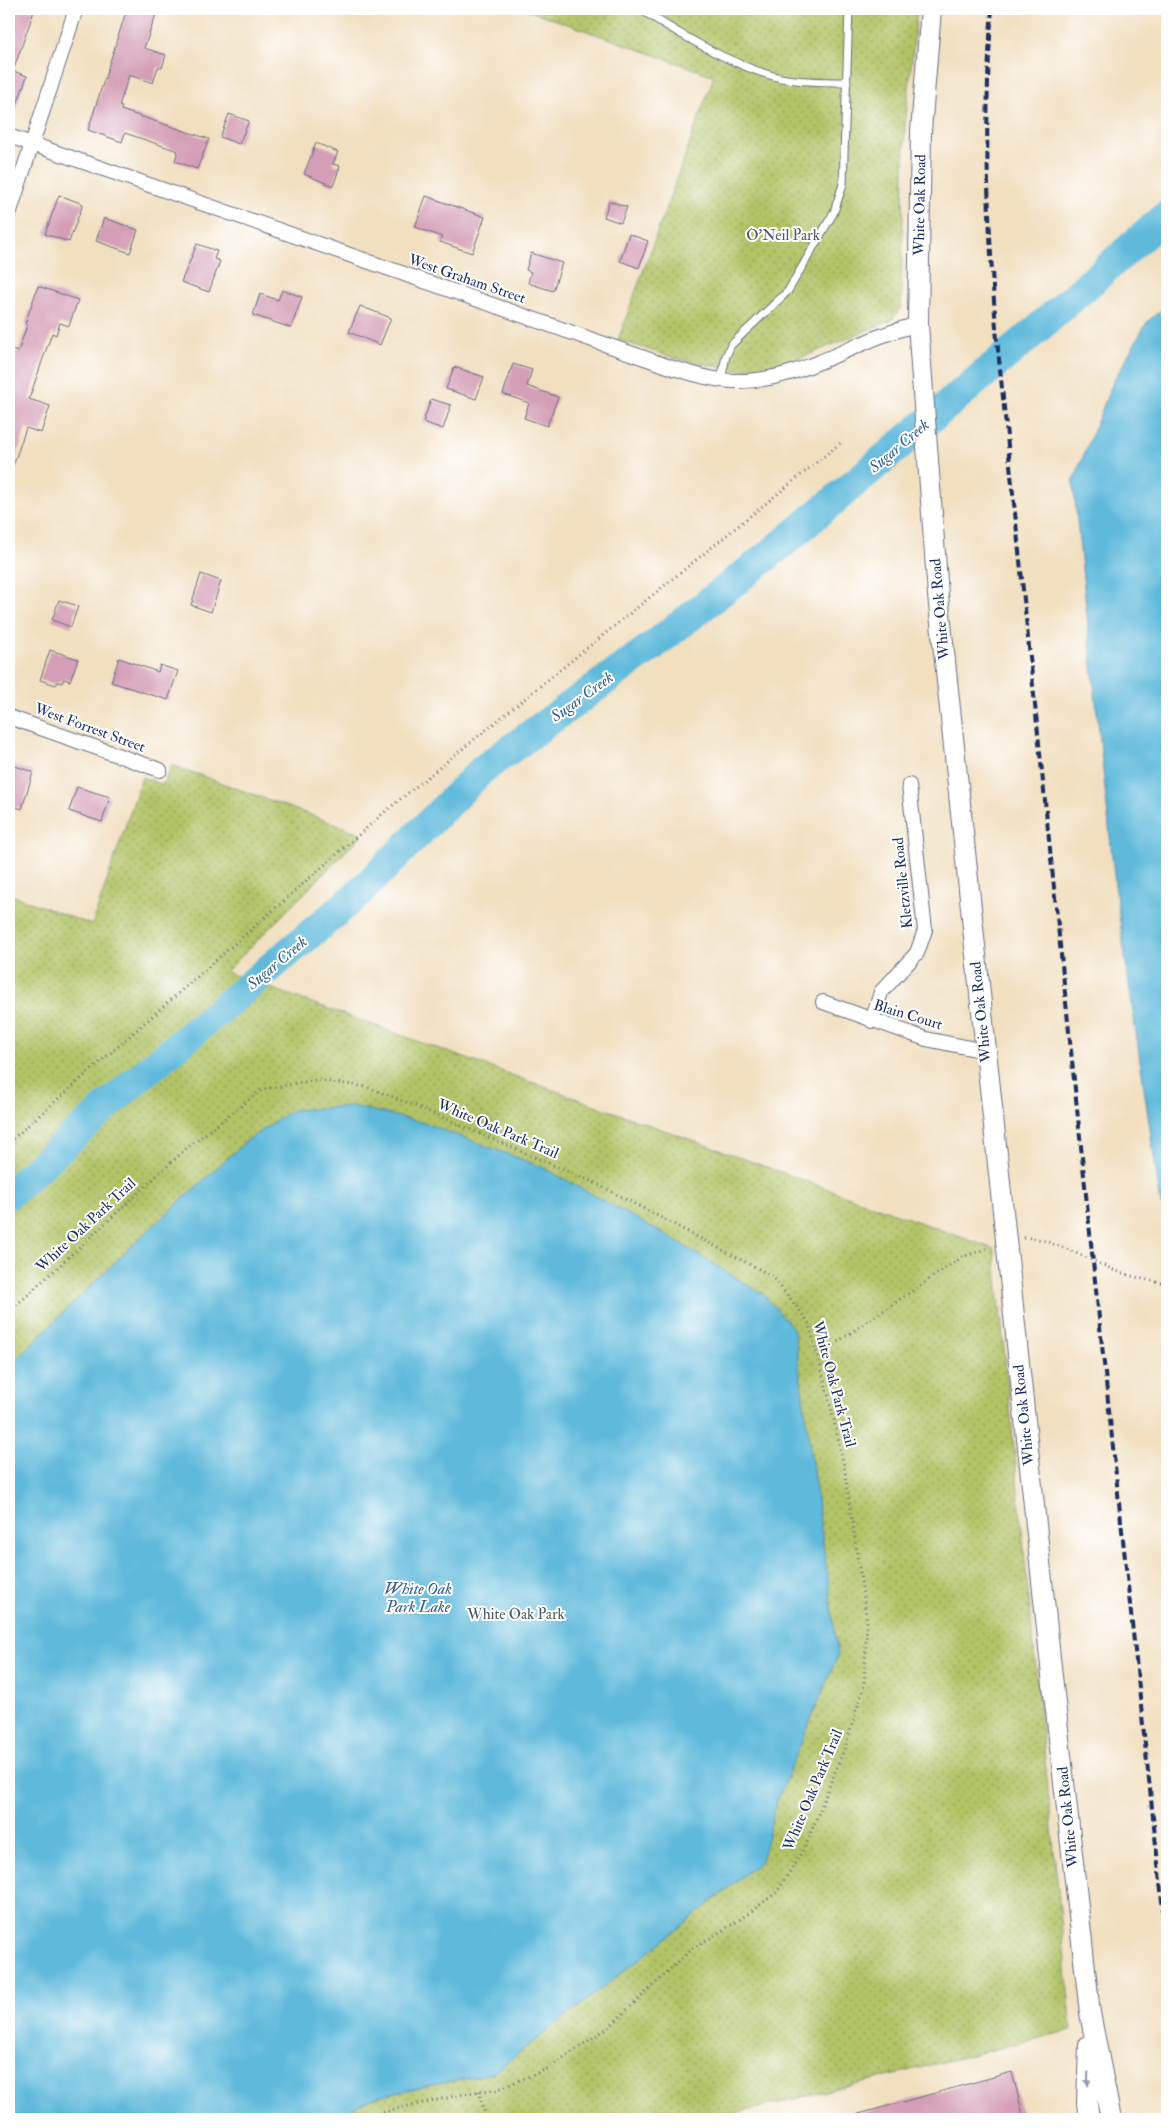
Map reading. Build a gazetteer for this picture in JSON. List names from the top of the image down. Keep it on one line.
{"streets":{"street":["White Oak Road","West Graham Street","West Forrest Street","Kletzville Road","Blain Court"],"path":["White Oak Park Trail"]},"crossings":[["White Oak Road","West Graham Street"],["White Oak Road","Blain Court"],["Kletzville Road","Blain Court"]],"water":["Sugar Creek","White Oak Park Lake"],"parks":["O'Neil Park","White Oak Park"]}
